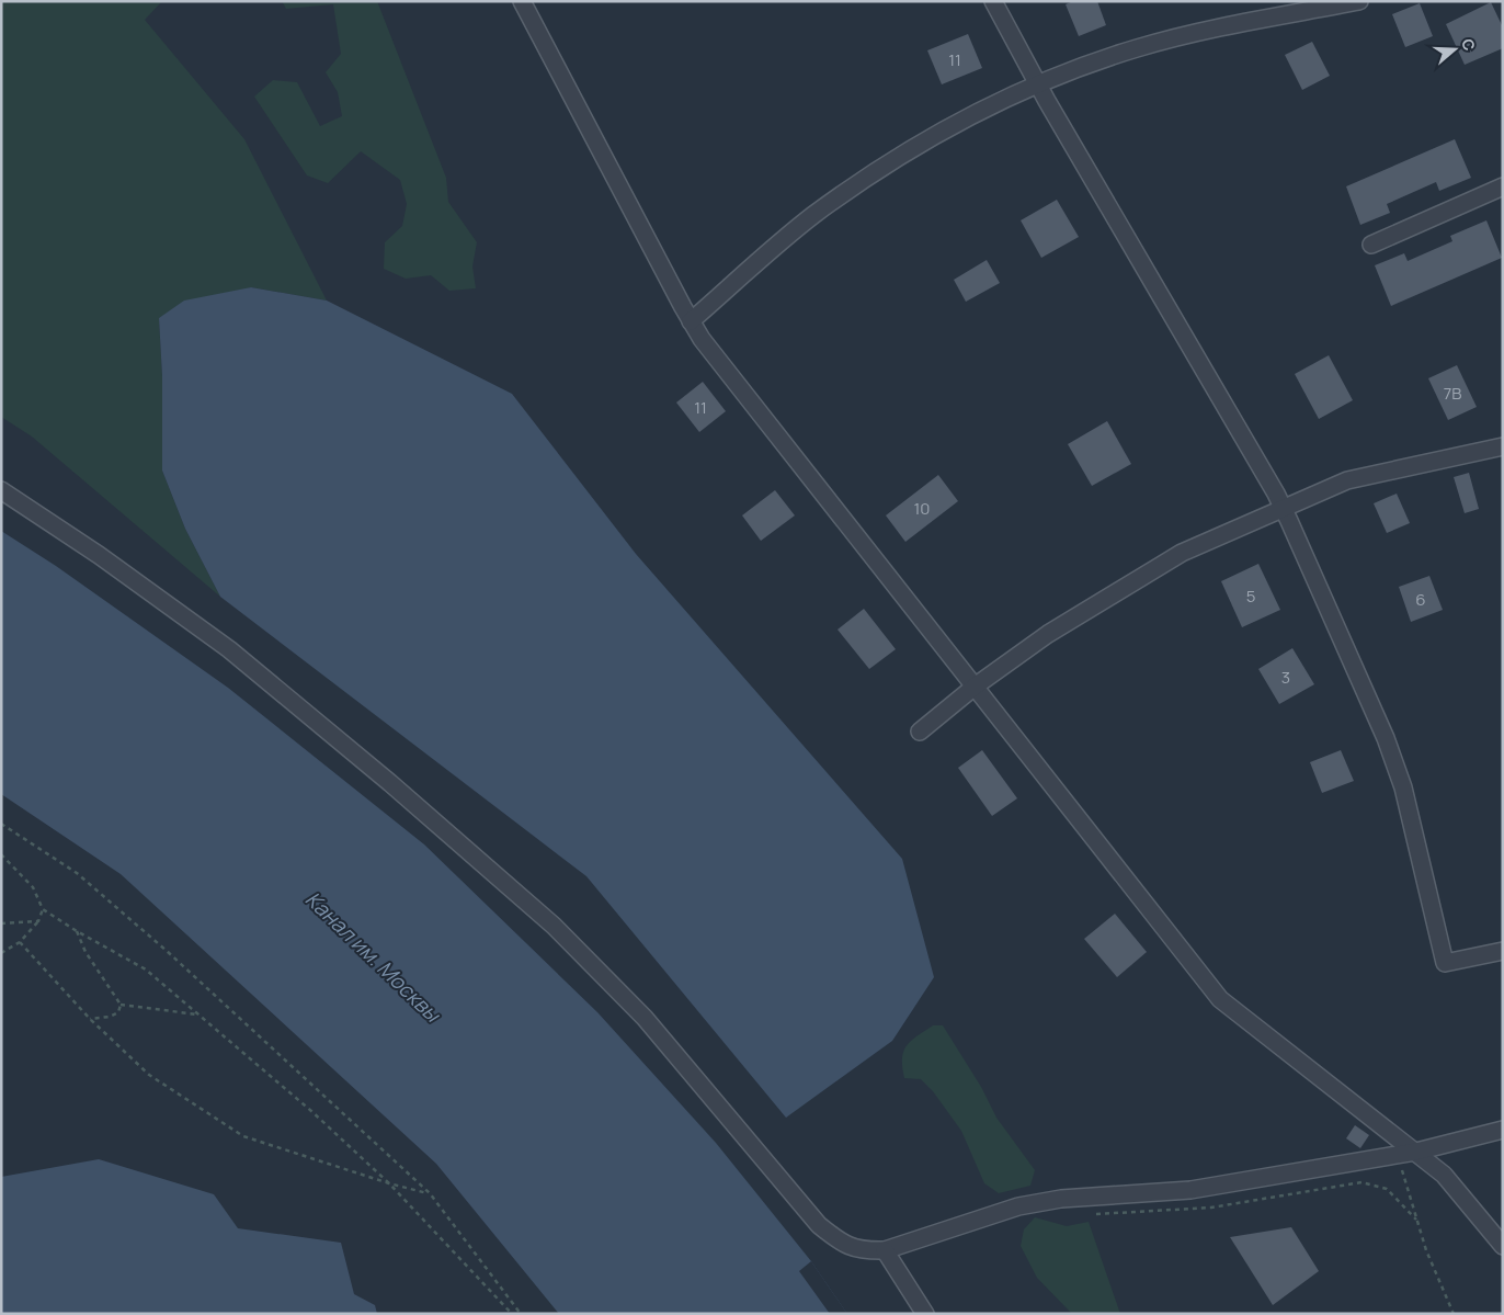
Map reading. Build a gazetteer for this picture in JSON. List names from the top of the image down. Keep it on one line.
{"water":["Канал им. Москвы"],"house_numbers":["11","7В","11","10","5","6","3"],"north":"right"}
